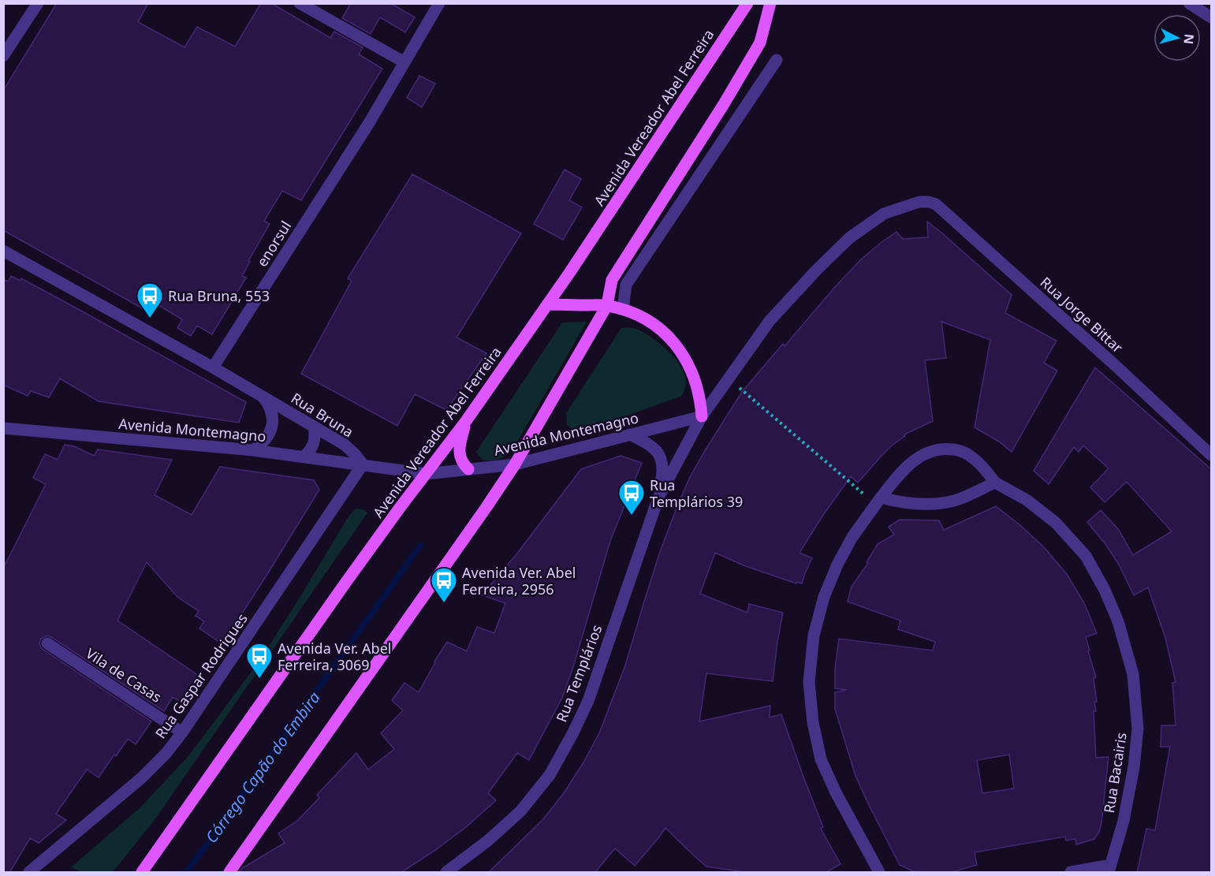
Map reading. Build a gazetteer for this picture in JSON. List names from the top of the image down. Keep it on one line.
{"streets":{"main road":["Avenida Vereador Abel Ferreira"],"street":["enorsul","Rua Jorge Bittar","Rua Bruna","Avenida Montemagno","Rua Templários","Vila de Casas","Rua Gaspar Rodrigues","Rua Bacairis"]},"crossings":[["Avenida Vereador Abel Ferreira","Avenida Montemagno"],["enorsul","Rua Bruna"],["Rua Bruna","Avenida Montemagno"],["Rua Bruna","Rua Gaspar Rodrigues"],["Avenida Montemagno","Rua Templários"],["Avenida Montemagno","Rua Gaspar Rodrigues"],["Vila de Casas","Rua Gaspar Rodrigues"]],"water":["Córrego Capão do Embira"],"places":{"bus stop":["Rua Bruna, 553","Rua Templários 39","Avenida Ver. Abel Ferreira, 2956","Avenida Ver. Abel Ferreira, 3069"]},"north":"right"}
